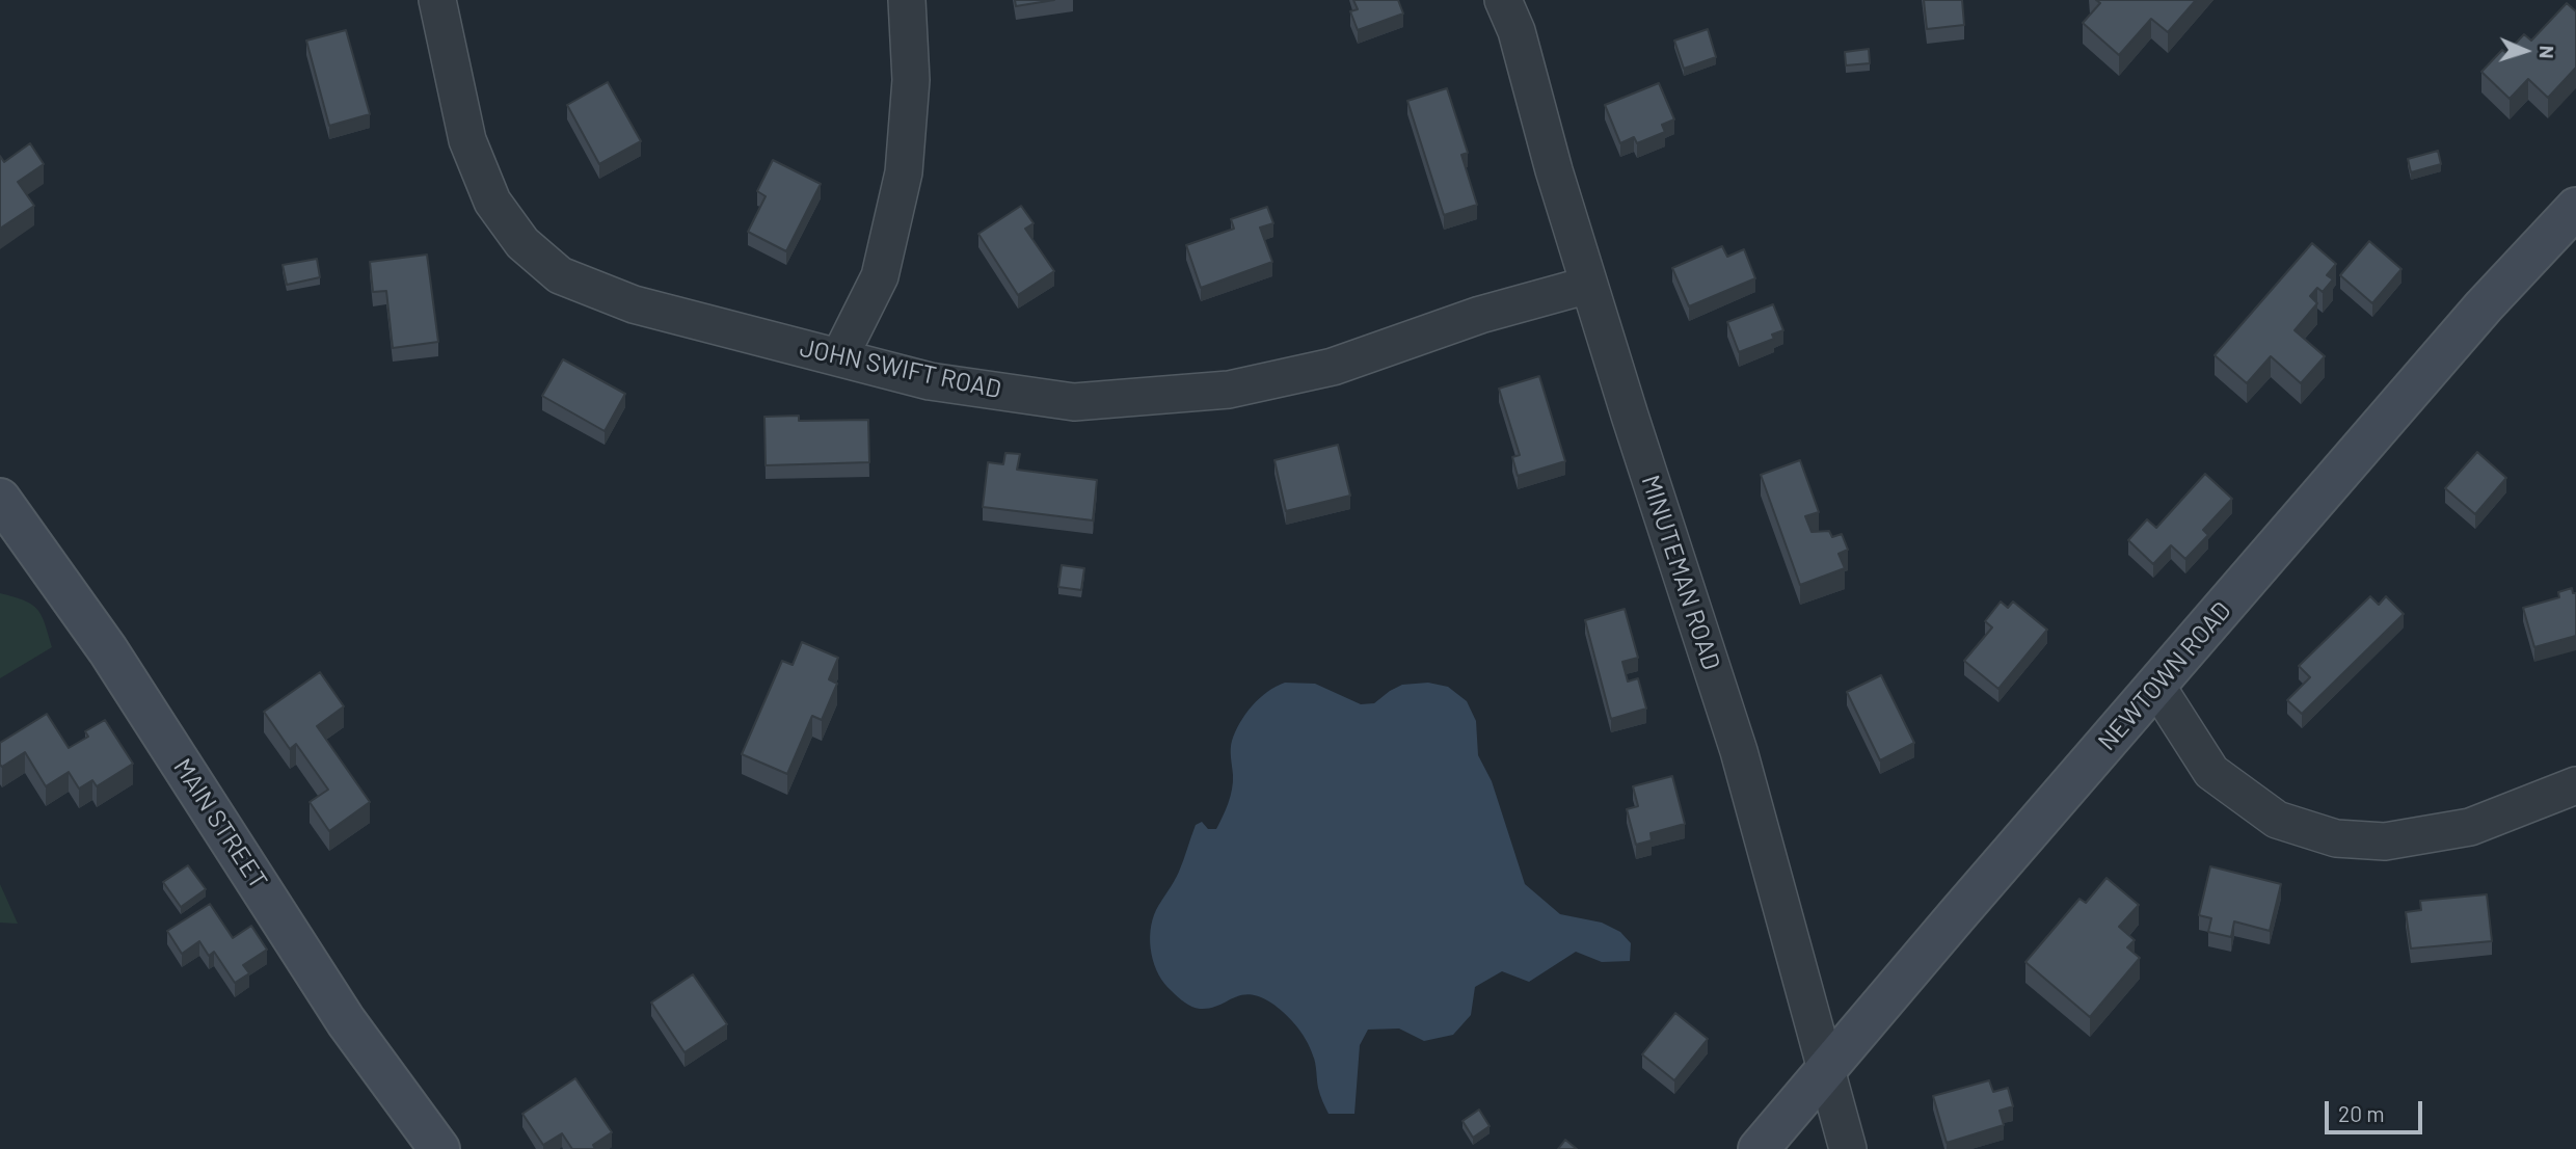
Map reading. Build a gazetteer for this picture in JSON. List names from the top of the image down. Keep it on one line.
{"streets":{"street":["JOHN SWIFT ROAD","MINUTEMAN ROAD","NEWTOWN ROAD","MAIN STREET"]},"crossings":[["JOHN SWIFT ROAD","MINUTEMAN ROAD"],["MINUTEMAN ROAD","NEWTOWN ROAD"]],"scale_bar":"20 m","north":"right"}
